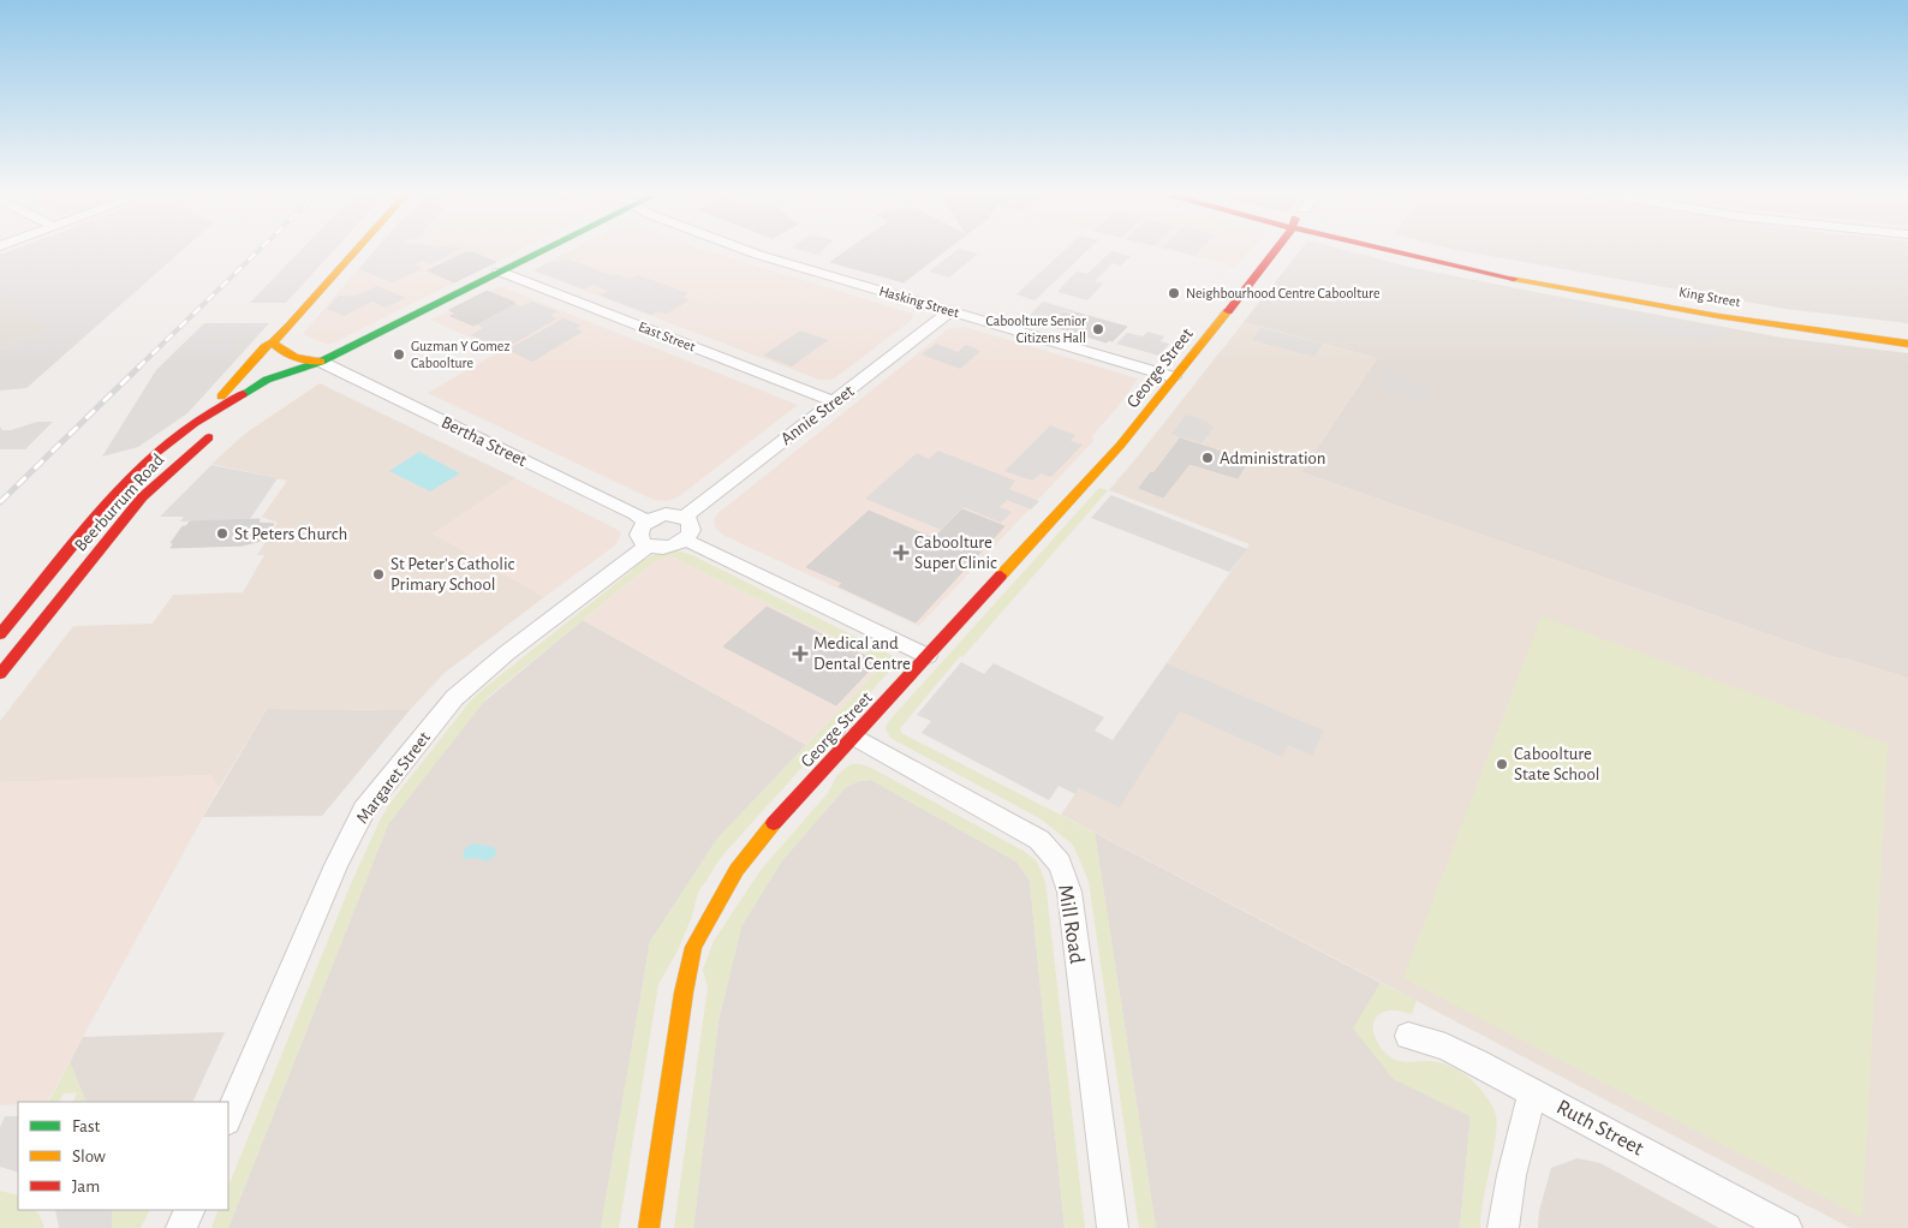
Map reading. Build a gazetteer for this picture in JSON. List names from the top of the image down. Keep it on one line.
{"streets":{"main road":["King Street","George Street","Beerburrum Road"],"street":["Hasking Street","East Street","Annie Street","Bertha Street","Margaret Street","Mill Road","Ruth Street"]},"crossings":[["Hasking Street","George Street"],["Hasking Street","Annie Street"],["East Street","Annie Street"],["East Street","Beerburrum Road"],["George Street","Mill Road"],["Annie Street","Bertha Street"],["Annie Street","Margaret Street"],["Bertha Street","Beerburrum Road"],["Bertha Street","Margaret Street"]],"places":{"other":["Neighbourhood Centre Caboolture","Caboolture Senior Citizens Hall","Guzman Y Gomez Caboolture","Administration","St Peters Church","St Peter's Catholic Primary School","Caboolture State School"],"health":["Caboolture Super Clinic","Medical and Dental Centre"]},"legend":["Fast","Slow","Jam"]}
